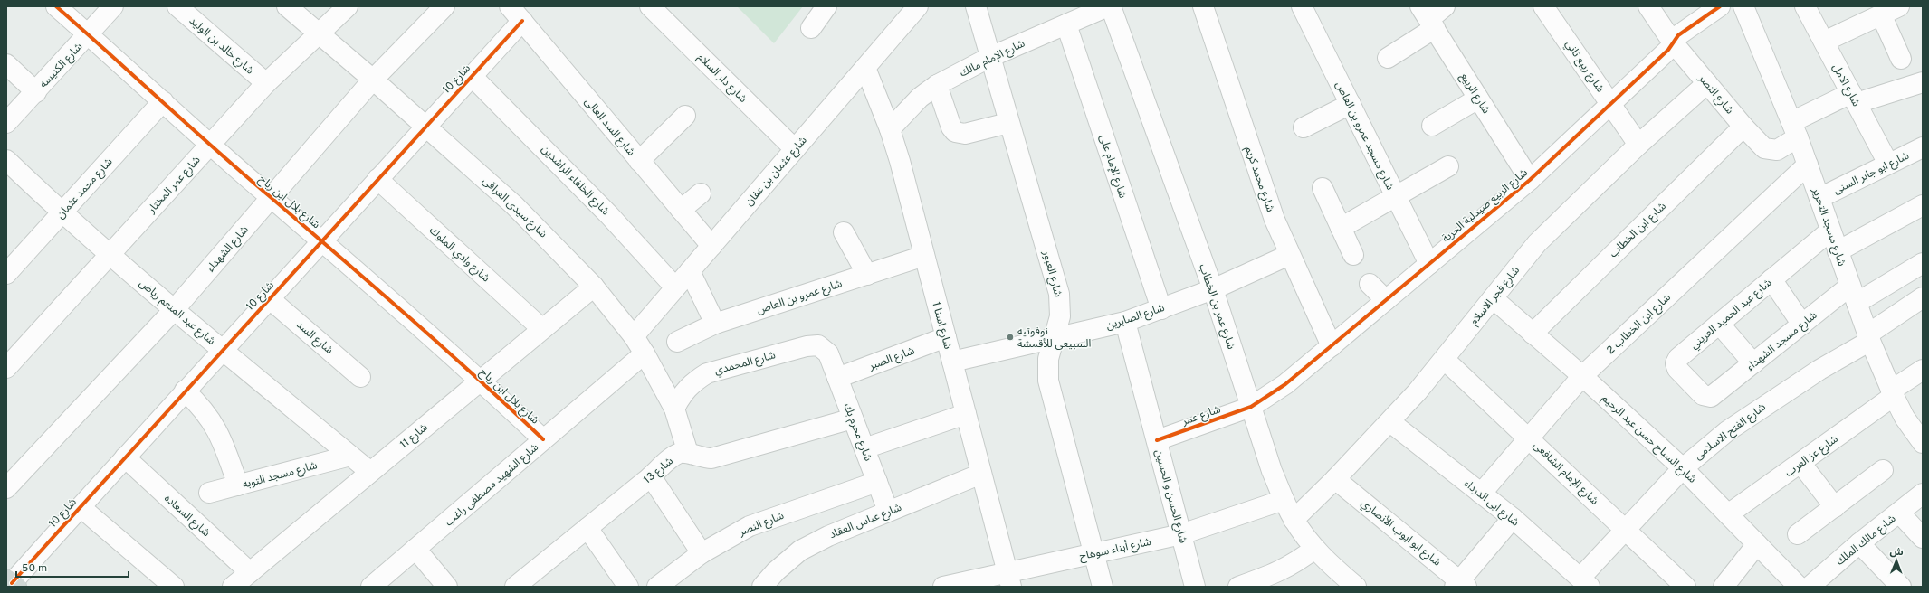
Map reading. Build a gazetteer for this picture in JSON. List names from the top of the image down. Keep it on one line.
{"streets":{"street":["شارع خالد بن الوليد","شارع الإمام مالك","شارع الكنيسه","شارع ربيع ثاني","شارع دار السلام","شارع 10","شارع الامل","شارع الربيع","شارع النصر","شارع السد العالى","شارع مسجد عمرو بن العاص","شارع الإمام على","شارع عثمان بن عفان","شارع ابو جابر السنى","شارع محمد كريم","شارع الخلفاء الراشدين","شارع عمر المختار","شارع محمد عثمان","شارع بلال ابن رباح","شارع الربيع صيدلية الحرية","شارع سيدى العراقى","شارع مسجد التحرير","شارع ابن الخطاب","شارع الشهداء","شارع وادي الملوك","شارع العبور","شارع فجر الاسلام","شارع عمرو بن العاص","شارع عمر بن الخطاب","شارع عبد المنعم رياض","شارع عبد الحميد العريني","شارع الصابرين","شارع ابن الخطاب 2","شارع اسنا 1","شارع السد","شارع مسجد الشهداء","شارع الصبر","شارع المحمدي","شارع عمر","شارع الفتح الاسلامى","شارع محرم بك","شارع 11","شارع السباح حسن عبد الرحيم","شارع عز العرب","شارع 13","شارع الإمام الشافعى","شارع مسجد التوبه","شارع الشهيد مصطفى راغب","شارع الحسن و الحسين","شارع ابى الدرداء","شارع السعاده","شارع عباس العقاد","شارع ابو ايوب الأنصاري","شارع مالك الملك","شارع أبناء سوهاج"]},"crossings":[["شارع خالد بن الوليد","شارع عمر المختار"],["شارع الإمام مالك","شارع الإمام على"],["شارع الإمام مالك","شارع العبور"],["شارع الإمام مالك","شارع عمر بن الخطاب"],["شارع الإمام مالك","شارع اسنا 1"],["شارع الكنيسه","شارع بلال ابن رباح"],["شارع ربيع ثاني","شارع الربيع صيدلية الحرية"],["شارع ربيع ثاني","شارع فجر الاسلام"],["شارع دار السلام","شارع عثمان بن عفان"],["شارع 10","شارع السد العالى"],["شارع 10","شارع الخلفاء الراشدين"],["شارع 10","شارع بلال ابن رباح"],["شارع 10","شارع سيدى العراقى"],["شارع 10","شارع وادي الملوك"],["شارع 10","شارع عبد المنعم رياض"],["شارع 10","شارع السد"],["شارع 10","شارع السعاده"],["شارع الامل","شارع النصر"],["شارع الامل","شارع ابو جابر السنى"],["شارع الربيع","شارع الربيع صيدلية الحرية"],["شارع النصر","شارع الربيع صيدلية الحرية"],["شارع النصر","شارع مسجد التحرير"],["شارع النصر","شارع ابن الخطاب"],["شارع النصر","شارع فجر الاسلام"],["شارع النصر","شارع محرم بك"],["شارع السد العالى","شارع عثمان بن عفان"],["شارع مسجد عمرو بن العاص","شارع الربيع صيدلية الحرية"],["شارع الإمام على","شارع الصابرين"],["شارع عثمان بن عفان","شارع الخلفاء الراشدين"],["شارع عثمان بن عفان","شارع سيدى العراقى"],["شارع عثمان بن عفان","شارع اسنا 1"],["شارع ابو جابر السنى","شارع مسجد التحرير"],["شارع محمد كريم","شارع الربيع صيدلية الحرية"],["شارع محمد كريم","شارع الصابرين"],["شارع عمر المختار","شارع بلال ابن رباح"],["شارع عمر المختار","شارع سيدى العراقى"],["شارع عمر المختار","شارع عبد المنعم رياض"],["شارع محمد عثمان","شارع بلال ابن رباح"],["شارع محمد عثمان","شارع عبد المنعم رياض"],["شارع بلال ابن رباح","شارع الشهداء"],["شارع بلال ابن رباح","شارع 11"],["شارع بلال ابن رباح","شارع الشهيد مصطفى راغب"],["شارع الربيع صيدلية الحرية","شارع عمر بن الخطاب"],["شارع الربيع صيدلية الحرية","شارع عمر"],["شارع سيدى العراقى","شارع الشهداء"],["شارع سيدى العراقى","شارع المحمدي"],["شارع سيدى العراقى","شارع 11"],["شارع سيدى العراقى","شارع 13"],["شارع سيدى العراقى","شارع الشهيد مصطفى راغب"],["شارع مسجد التحرير","شارع عبد الحميد العريني"],["شارع مسجد التحرير","شارع ابن الخطاب 2"],["شارع مسجد التحرير","شارع مسجد الشهداء"],["شارع مسجد التحرير","شارع الفتح الاسلامى"],["شارع مسجد التحرير","شارع عز العرب"],["شارع ابن الخطاب","شارع السباح حسن عبد الرحيم"],["شارع الشهداء","شارع عبد المنعم رياض"],["شارع وادي الملوك","شارع 11"],["شارع العبور","شارع الصابرين"],["شارع العبور","شارع أبناء سوهاج"],["شارع فجر الاسلام","شارع عمر بن الخطاب"],["شارع فجر الاسلام","شارع السباح حسن عبد الرحيم"],["شارع فجر الاسلام","شارع الإمام الشافعى"],["شارع فجر الاسلام","شارع ابى الدرداء"],["شارع فجر الاسلام","شارع ابو ايوب الأنصاري"],["شارع عمرو بن العاص","شارع اسنا 1"],["شارع عمر بن الخطاب","شارع الصابرين"],["شارع عمر بن الخطاب","شارع عمر"],["شارع عمر بن الخطاب","شارع أبناء سوهاج"],["شارع عبد المنعم رياض","شارع 11"],["شارع عبد المنعم رياض","شارع مسجد التوبه"],["شارع عبد الحميد العريني","شارع مسجد الشهداء"],["شارع الصابرين","شارع اسنا 1"],["شارع الصابرين","شارع الحسن و الحسين"],["شارع ابن الخطاب 2","شارع السباح حسن عبد الرحيم"],["شارع ابن الخطاب 2","شارع الإمام الشافعى"],["شارع ابن الخطاب 2","شارع ابى الدرداء"],["شارع اسنا 1","شارع الصبر"],["شارع اسنا 1","شارع عباس العقاد"],["شارع اسنا 1","شارع أبناء سوهاج"],["شارع الصبر","شارع محرم بك"],["شارع المحمدي","شارع محرم بك"],["شارع عمر","شارع الحسن و الحسين"],["شارع الفتح الاسلامى","شارع السباح حسن عبد الرحيم"],["شارع الفتح الاسلامى","شارع الإمام الشافعى"],["شارع الفتح الاسلامى","شارع ابى الدرداء"],["شارع محرم بك","شارع عباس العقاد"],["شارع 11","شارع السعاده"],["شارع السباح حسن عبد الرحيم","شارع عز العرب"],["شارع الحسن و الحسين","شارع أبناء سوهاج"]],"places":["نوفوتيه السبيعى للأقمشة"],"scale_bar":"50 m","north":"top"}
